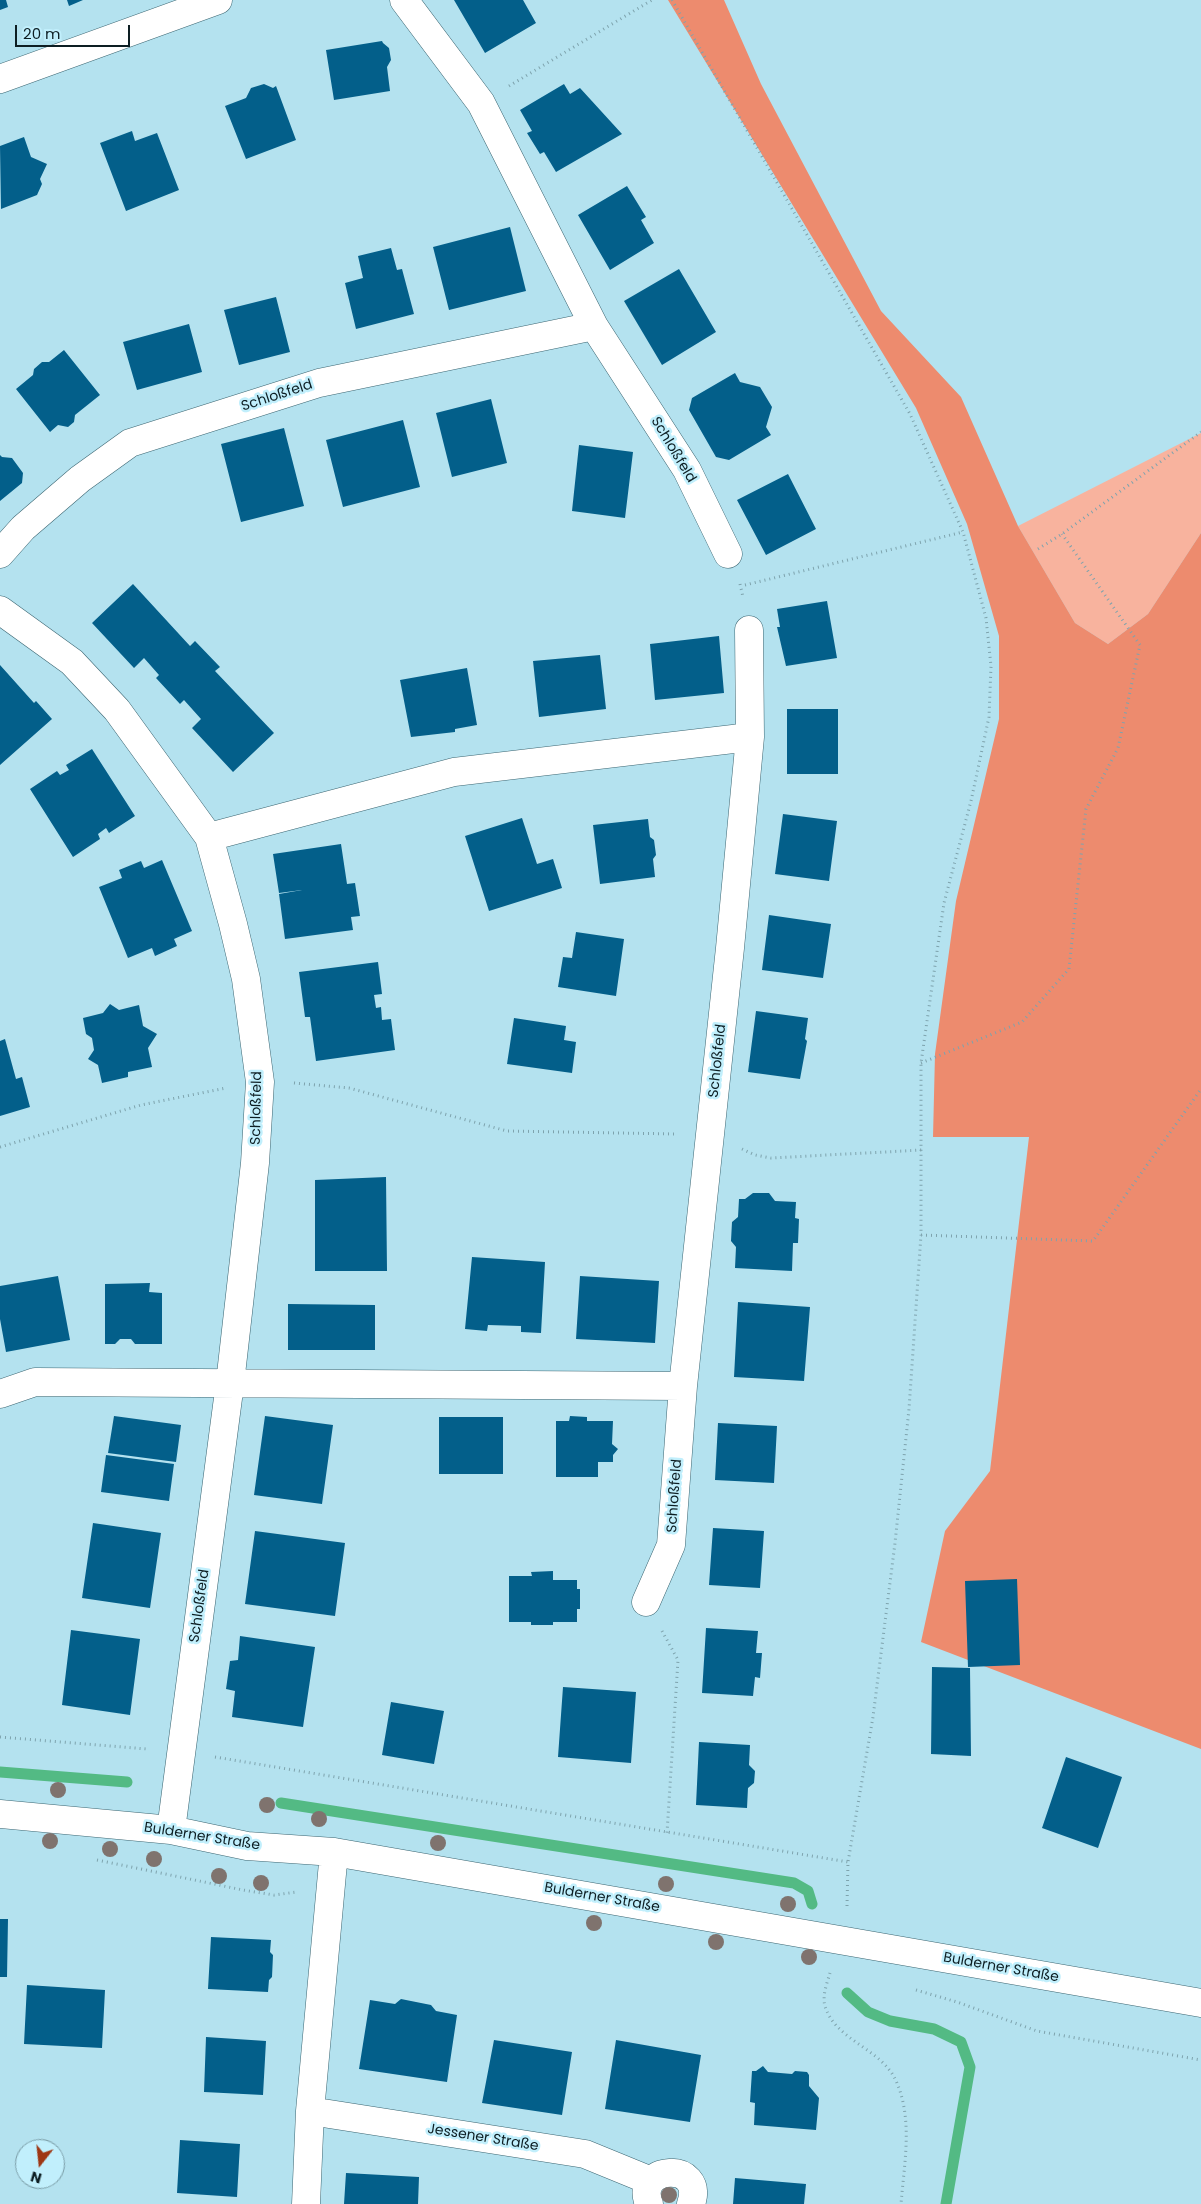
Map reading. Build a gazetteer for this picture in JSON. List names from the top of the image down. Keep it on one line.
{"streets":{"street":["Schloßfeld","Bulderner Straße","Jessener Straße"]},"crossings":[["Schloßfeld","Bulderner Straße"]],"scale_bar":"20 m","north":"bottom"}
